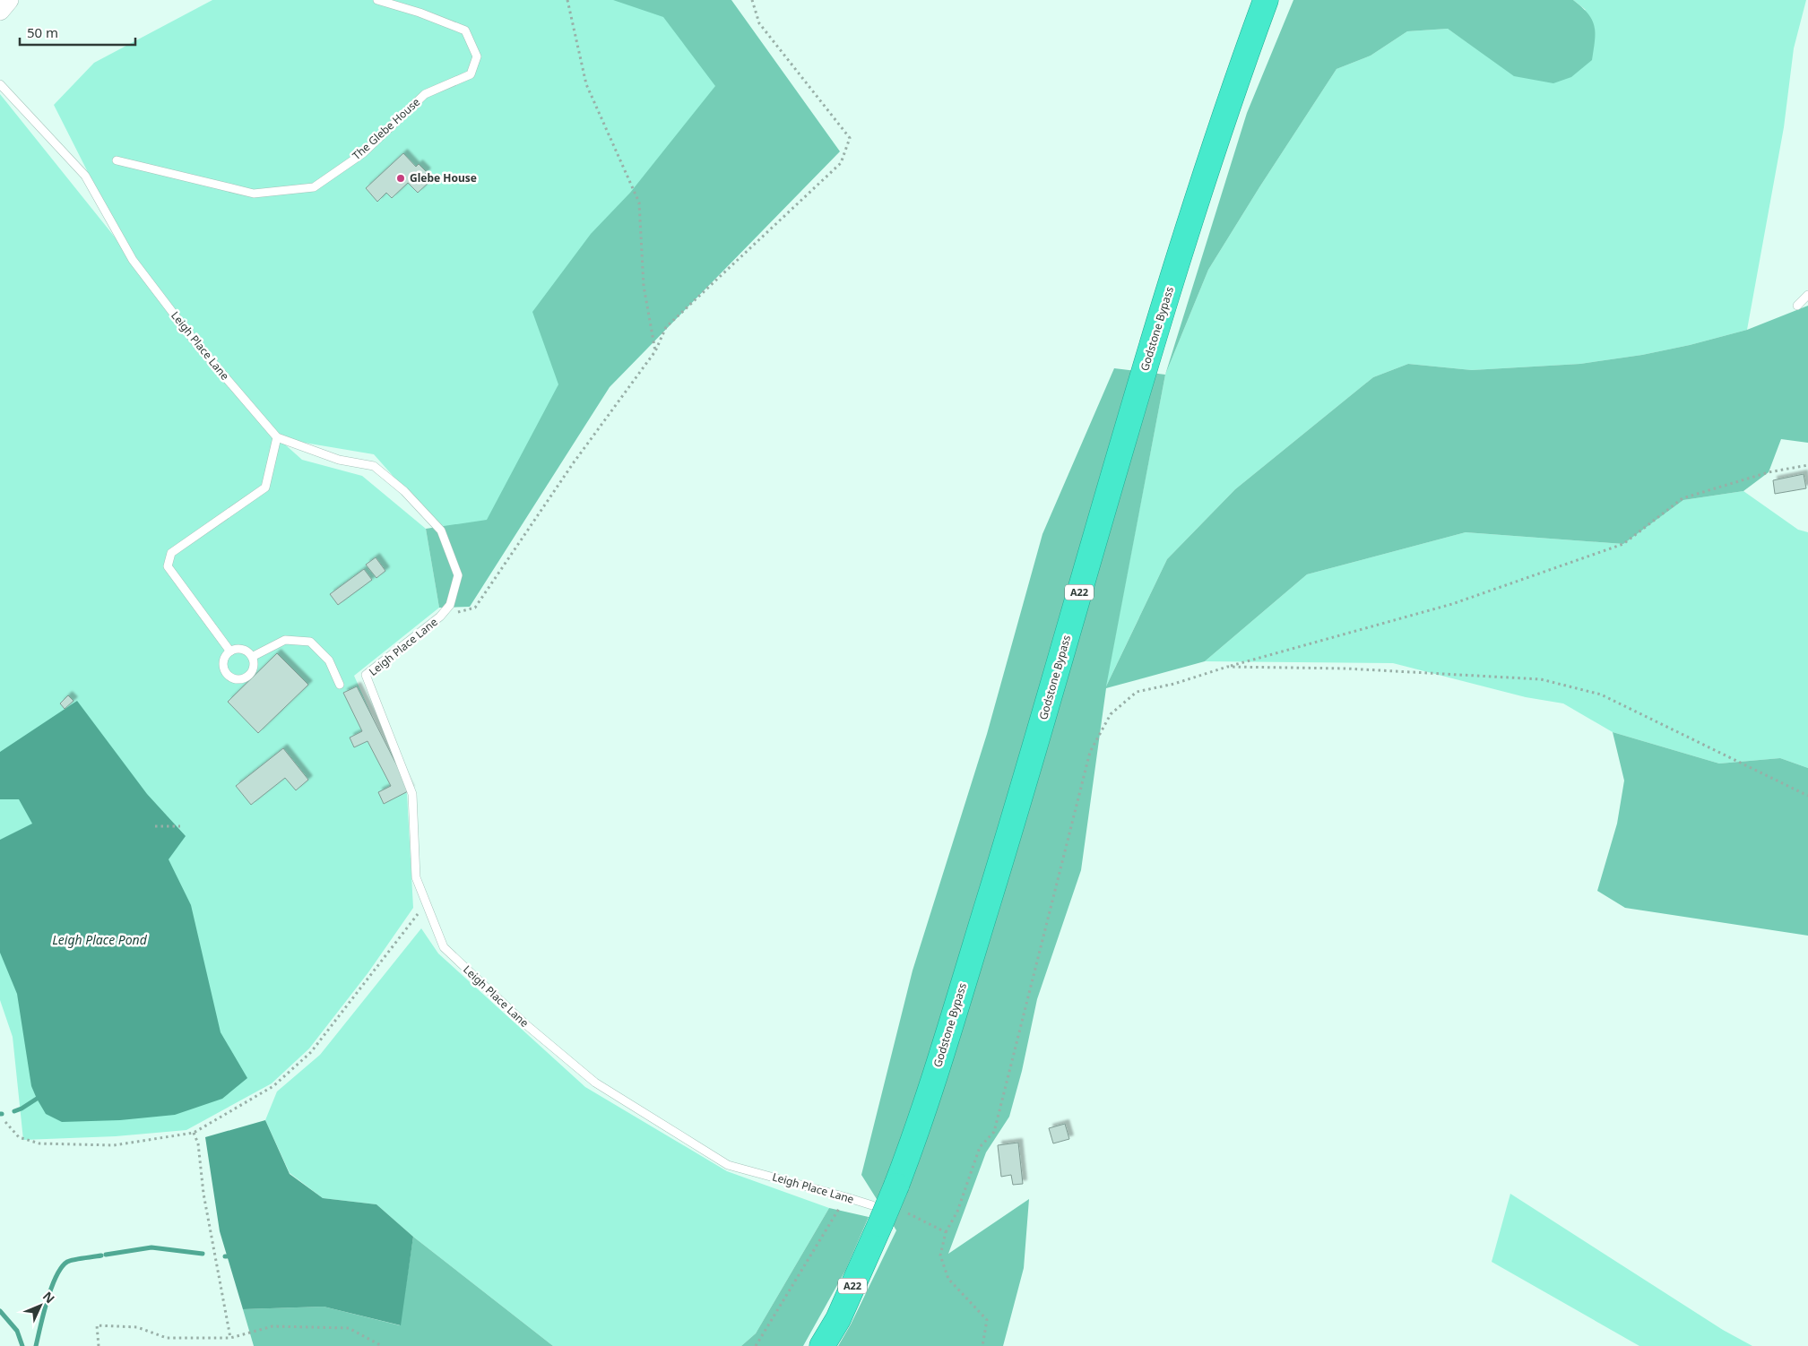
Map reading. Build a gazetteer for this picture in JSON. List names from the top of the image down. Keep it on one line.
{"streets":{"highway":["Godstone Bypass","A22"],"lane":["The Glebe House","Leigh Place Lane"]},"crossings":[["Godstone Bypass","Leigh Place Lane"]],"water":["Leigh Place Pond"],"places":["Glebe House"],"scale_bar":"50 m","north":"top right"}
